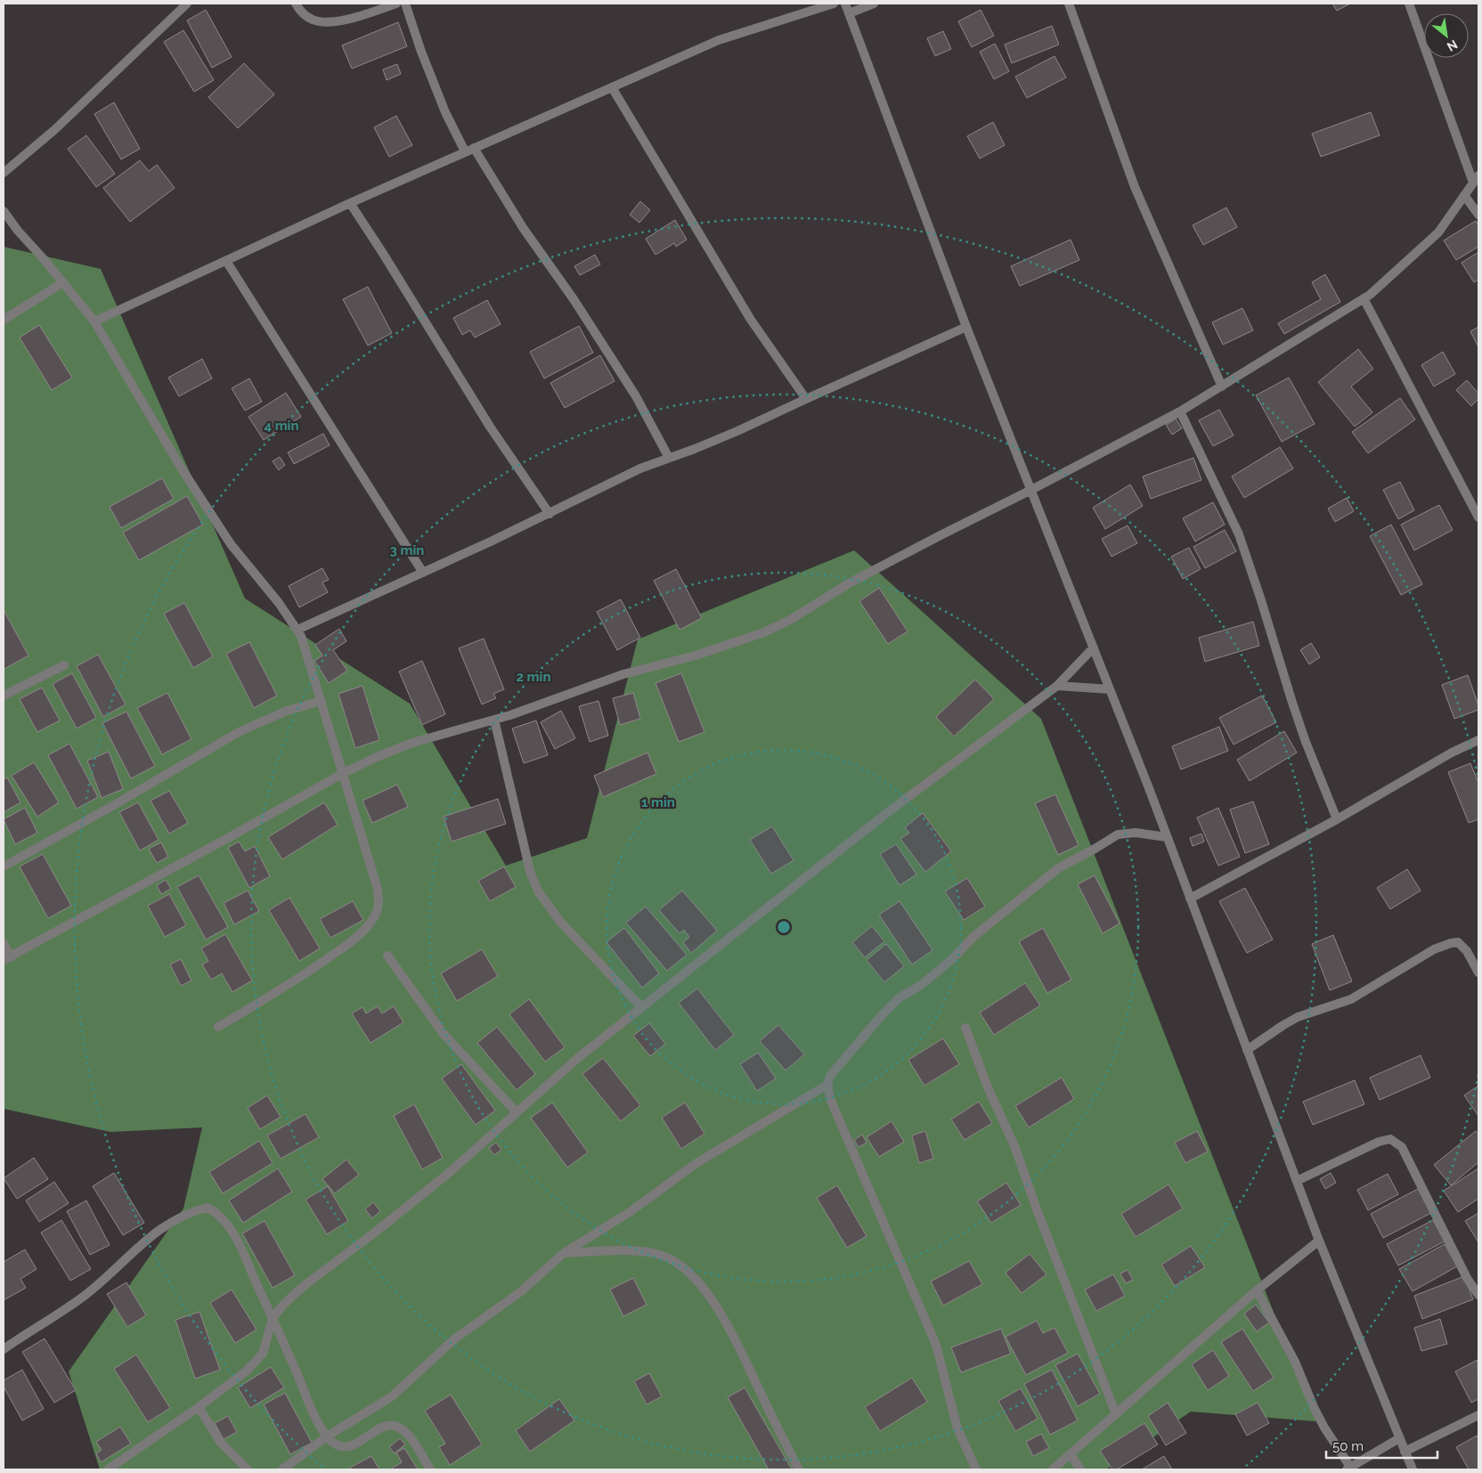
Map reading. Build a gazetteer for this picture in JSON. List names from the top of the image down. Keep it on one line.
{"scale_bar":"50 m","north":"bottom right","rings":["4 min","3 min","2 min","1 min"]}
